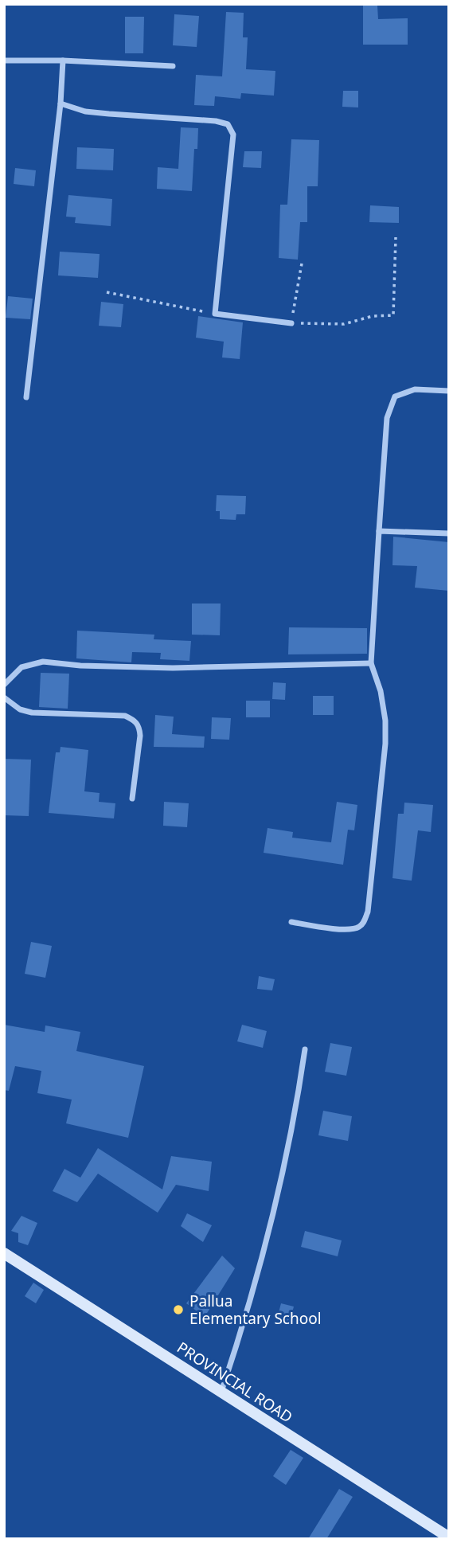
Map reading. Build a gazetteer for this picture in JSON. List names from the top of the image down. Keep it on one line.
{"streets":{"main road":["PROVINCIAL ROAD"]},"places":["Pallua Elementary School"]}
